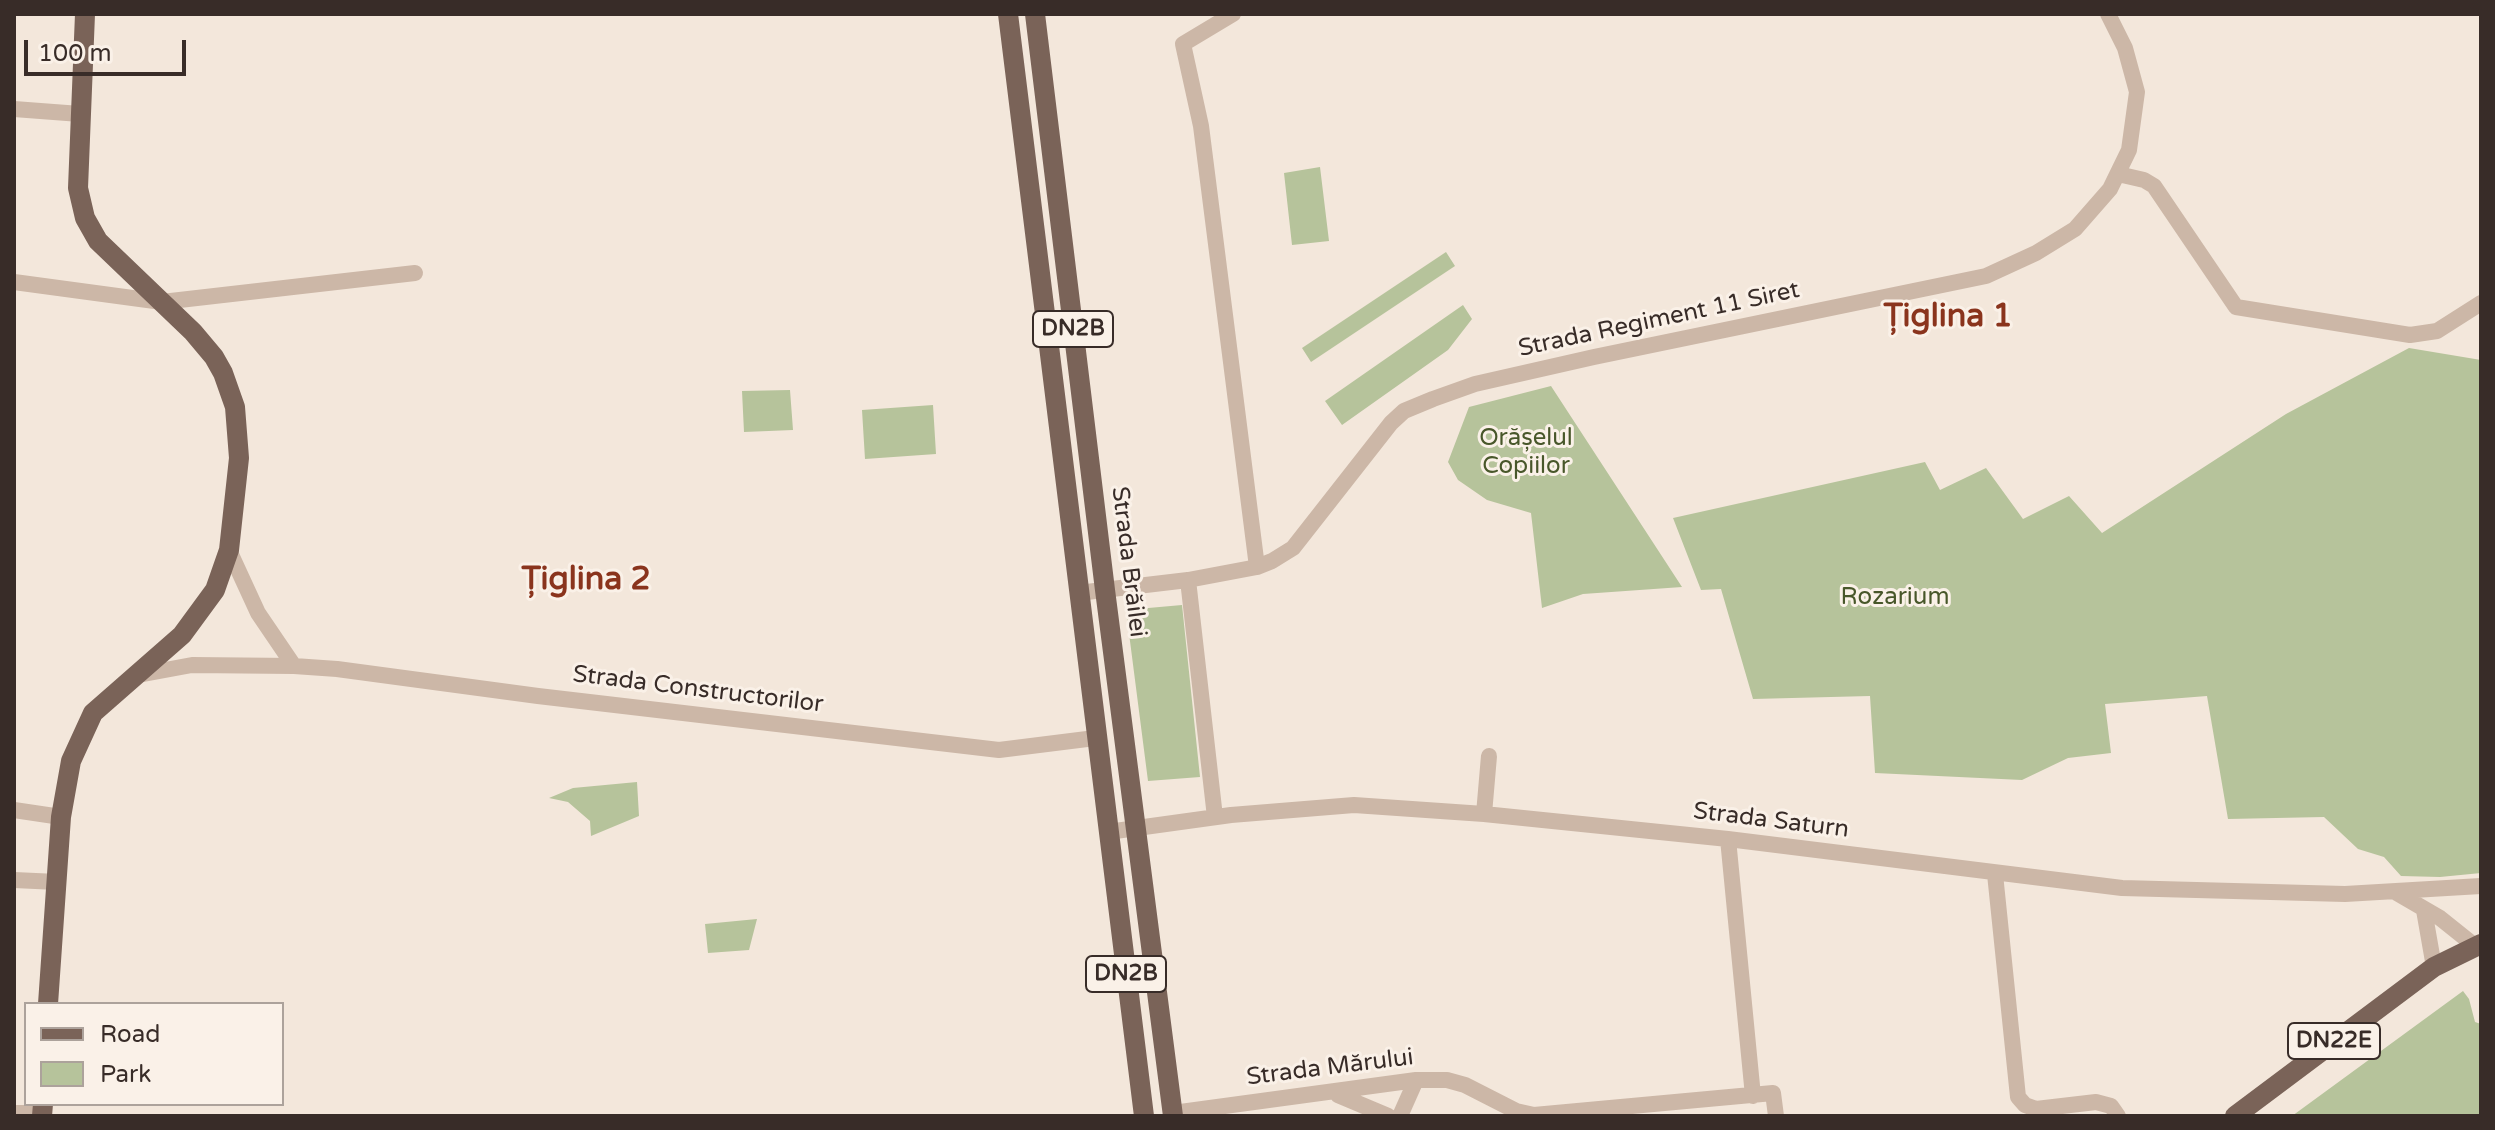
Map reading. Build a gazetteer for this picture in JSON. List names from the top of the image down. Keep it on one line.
{"streets":{"main road":["DN2B","Strada Brăilei","DN22E"],"street":["Strada Regiment 11 Siret","Strada Constructorilor","Strada Saturn","Strada Mărului"]},"crossings":[["Strada Regiment 11 Siret","DN2B"],["Strada Regiment 11 Siret","Strada Brăilei"],["DN2B","Strada Constructorilor"],["DN2B","Strada Saturn"],["Strada Brăilei","Strada Saturn"],["Strada Brăilei","Strada Mărului"]],"districts":["Țiglina 1","Țiglina 2"],"parks":["Orășelul Copiilor","Rozarium"],"legend":["Road","Park"],"scale_bar":"100 m"}
